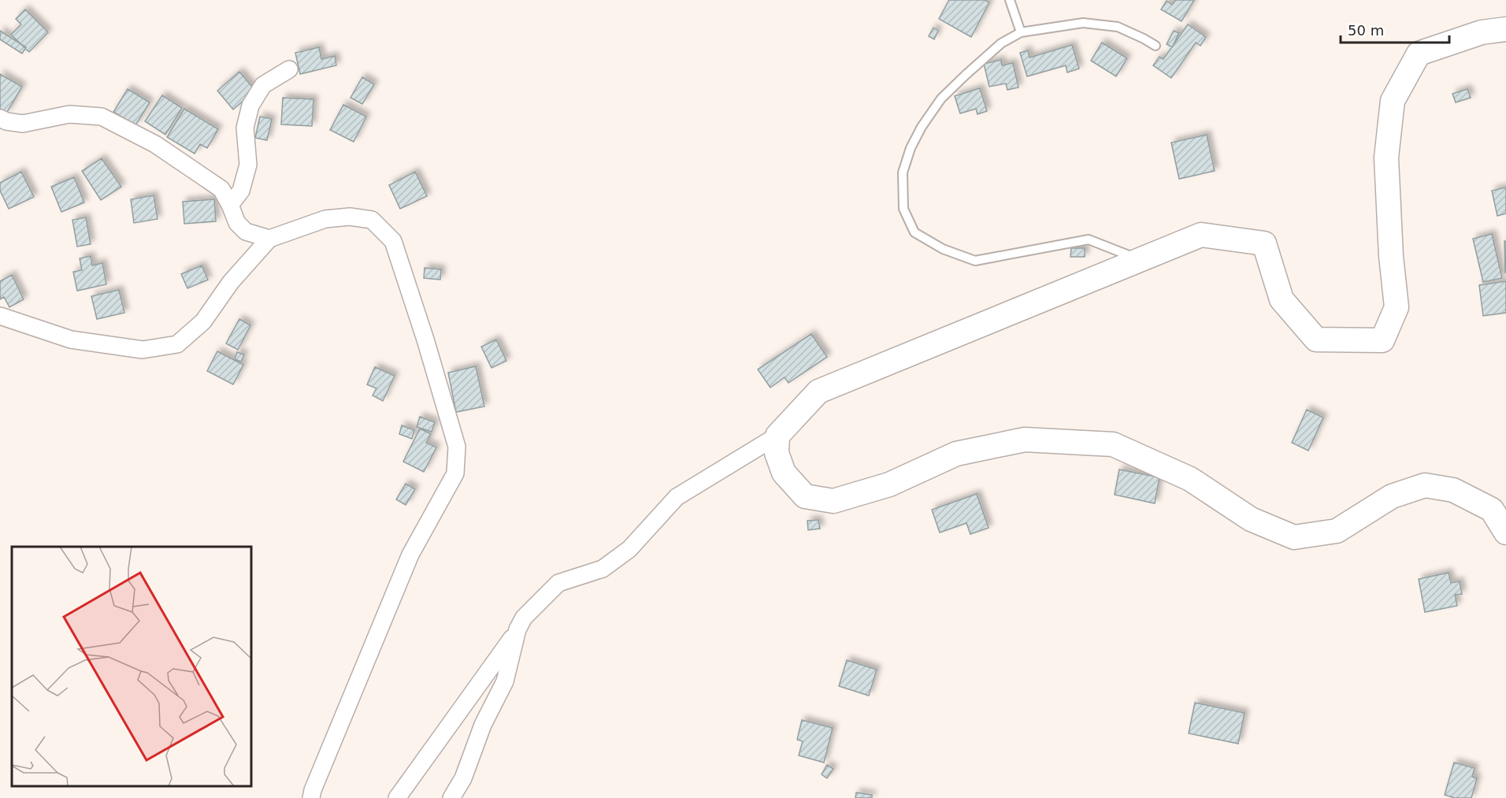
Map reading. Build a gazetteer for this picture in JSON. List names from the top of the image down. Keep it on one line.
{"scale_bar":"50 m"}
